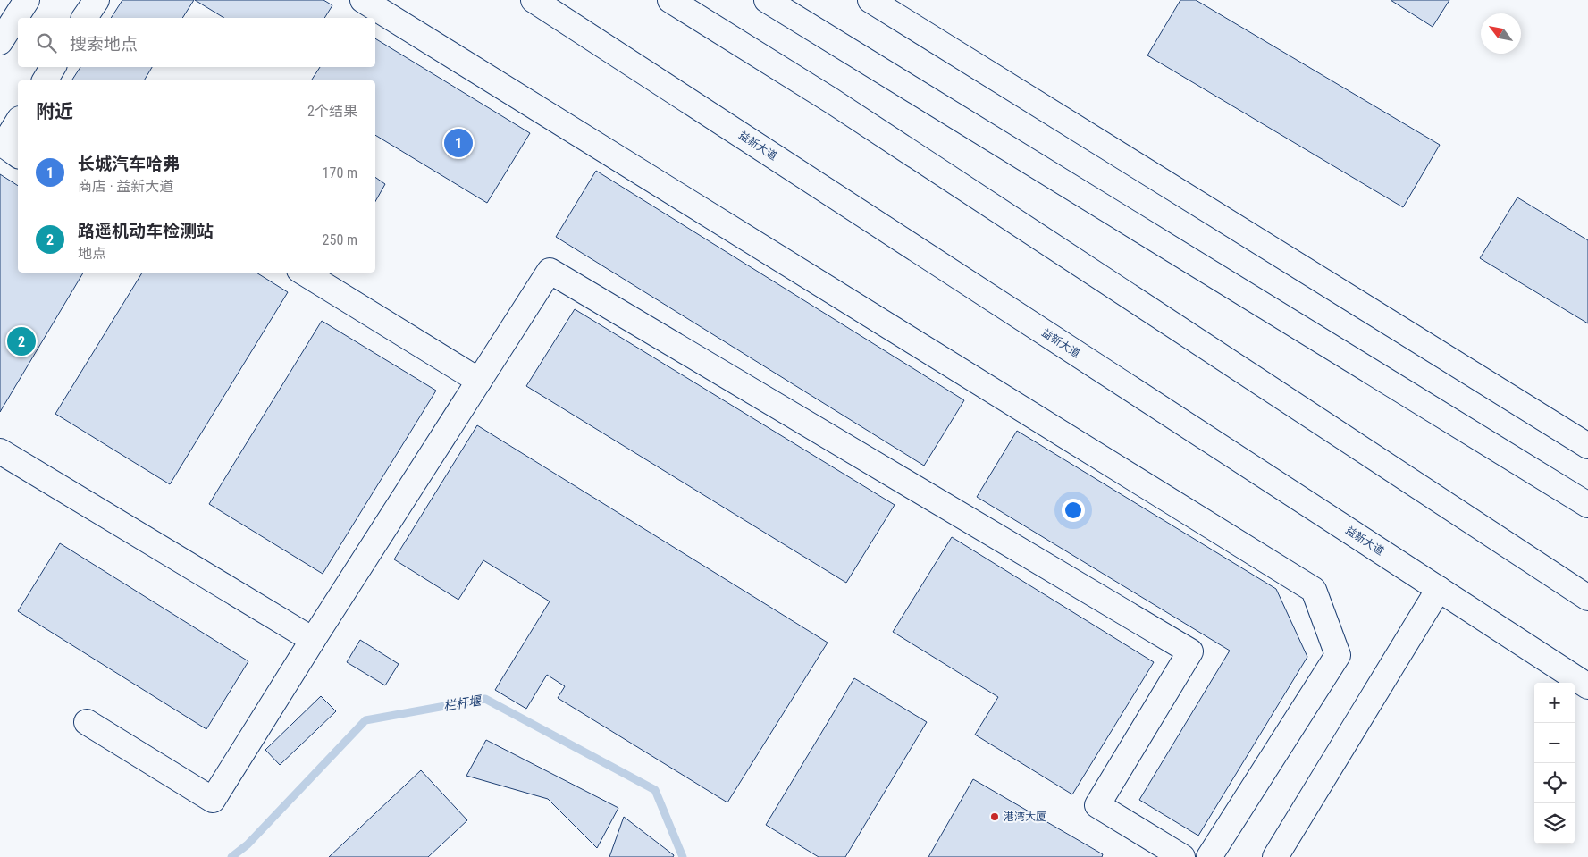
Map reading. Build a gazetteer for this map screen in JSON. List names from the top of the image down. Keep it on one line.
{"streets":{"main road":["益新大道"]},"water":["栏杆堰"],"places":["港湾大厦"],"north":"top left","page":{"search":"搜索地点","heading":["附近","2个结果"],"pins":["1","2"],"list":[{"mark":"1","name":"长城汽车哈弗","note":"商店 · 益新大道","value":"170 m"},{"mark":"2","name":"路遥机动车检测站","note":"地点","value":"250 m"}],"map_buttons":["+","−"]}}
